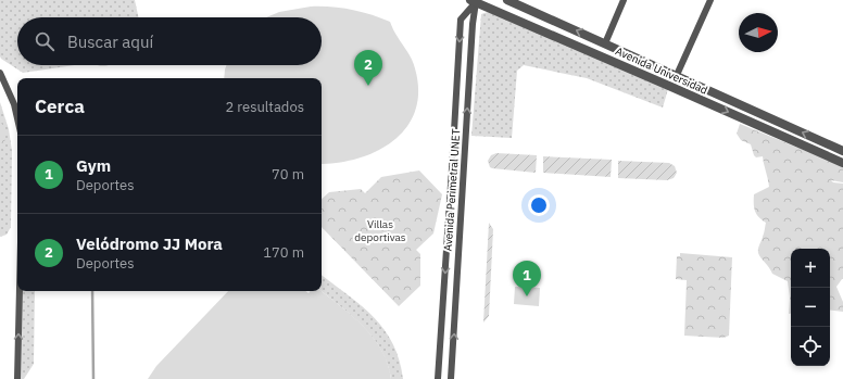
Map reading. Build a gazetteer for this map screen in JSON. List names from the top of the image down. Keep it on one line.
{"streets":{"street":["Avenida Universidad","Avenida Perimetral UNET"]},"crossings":[["Avenida Universidad","Avenida Perimetral UNET"]],"parks":["Villas deportivas"],"north":"right","page":{"search":"Buscar aquí","pins":["2","1"],"heading":["Cerca","2 resultados"],"list":[{"mark":"1","name":"Gym","note":"Deportes","value":"70 m"},{"mark":"2","name":"Velódromo JJ Mora","note":"Deportes","value":"170 m"}],"map_buttons":["+","−"]}}
